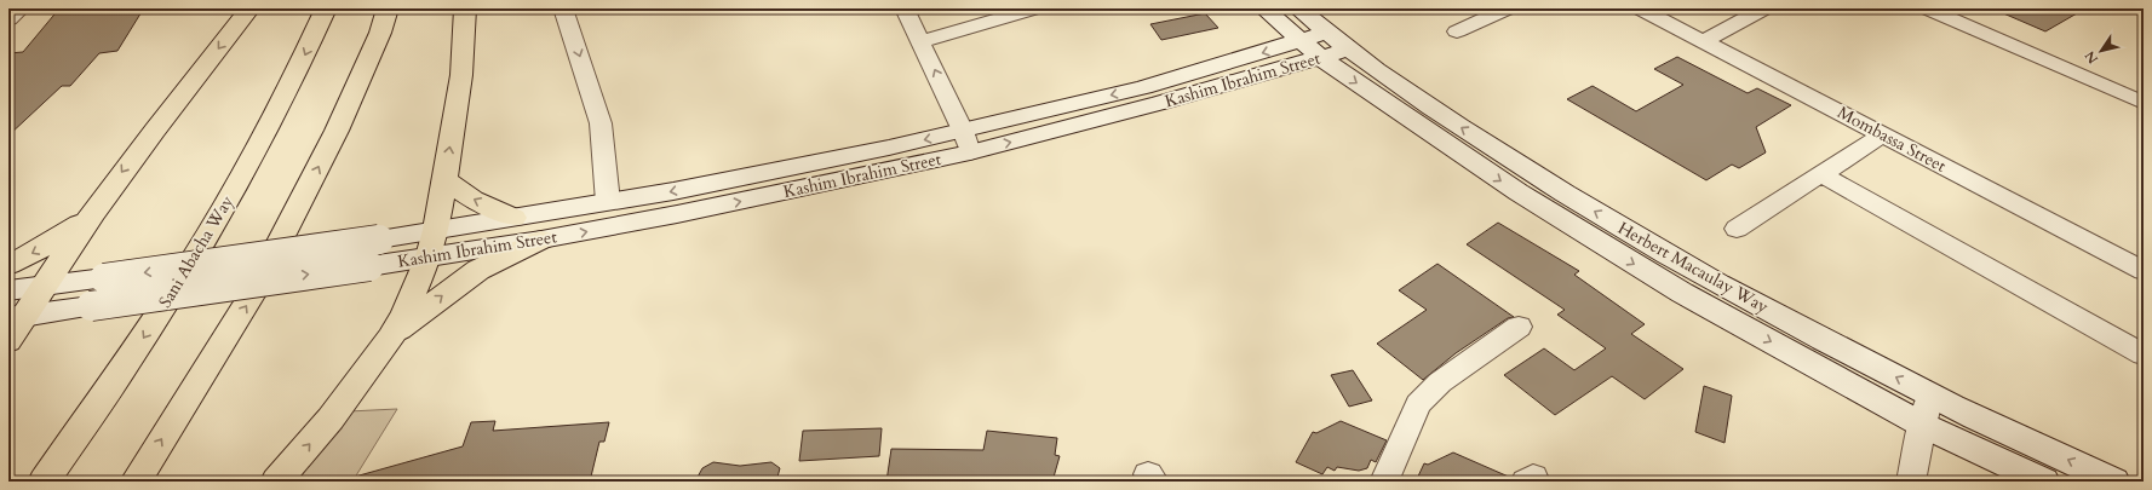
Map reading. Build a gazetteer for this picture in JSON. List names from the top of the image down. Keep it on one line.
{"streets":{"highway":["Sani Abacha Way"],"main road":["Kashim Ibrahim Street","Herbert Macaulay Way"],"street":["Mombassa Street"]},"crossings":[["Kashim Ibrahim Street","Herbert Macaulay Way"]],"north":"bottom left"}
